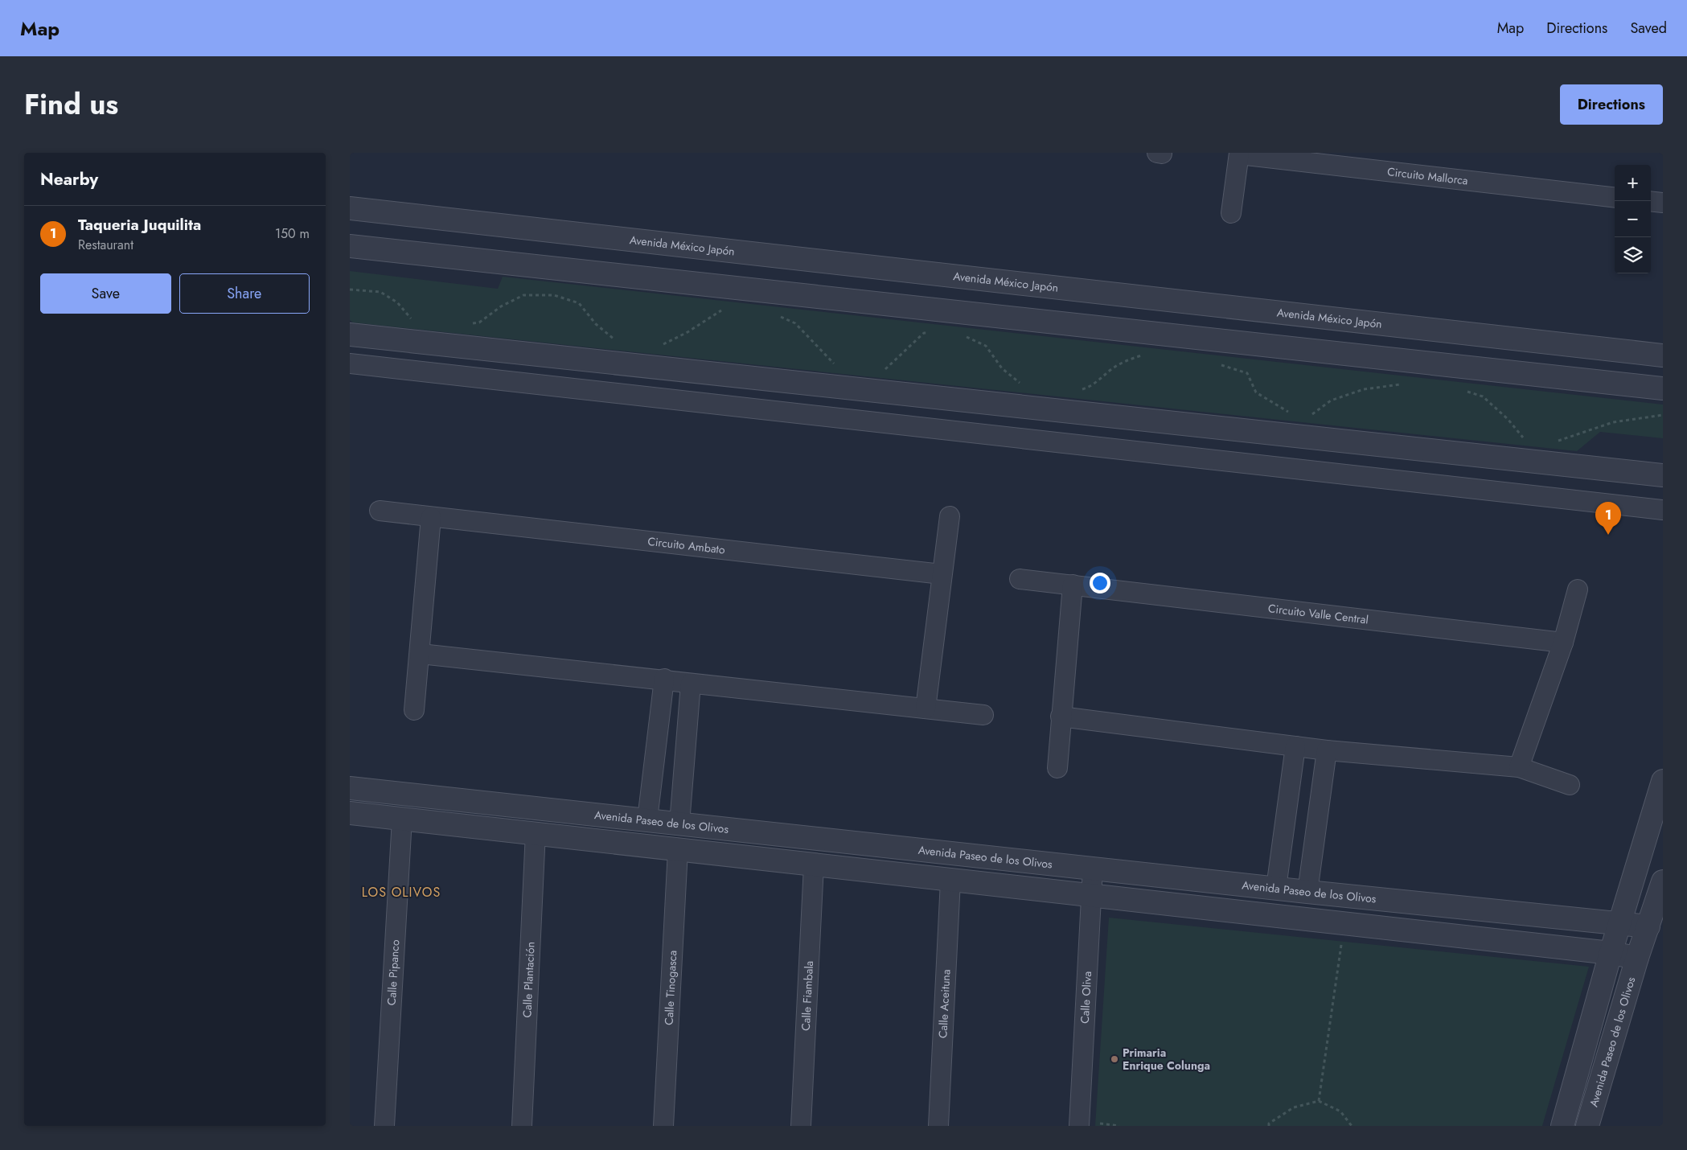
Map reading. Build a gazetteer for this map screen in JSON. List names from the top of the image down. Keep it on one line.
{"streets":{"street":["Circuito Mallorca","Avenida México Japón","Circuito Ambato","Circuito Valle Central","Avenida Paseo de los Olivos","Calle Pipanco","Calle Plantación","Calle Tinogasca","Calle Fiambala","Calle Oliva","Calle Aceituna"]},"crossings":[["Avenida Paseo de los Olivos","Calle Oliva"]],"districts":["LOS OLIVOS"],"places":["Primaria Enrique Colunga"],"page":{"header":"Map","nav":["Map","Directions","Saved"],"title":"Find us","buttons":["Directions",["Save","Share"]],"heading":"Nearby","map_buttons":["+","−"],"list":[{"mark":"1","name":"Taqueria Juquilita","note":"Restaurant","value":"150 m"}],"pins":"1"}}
